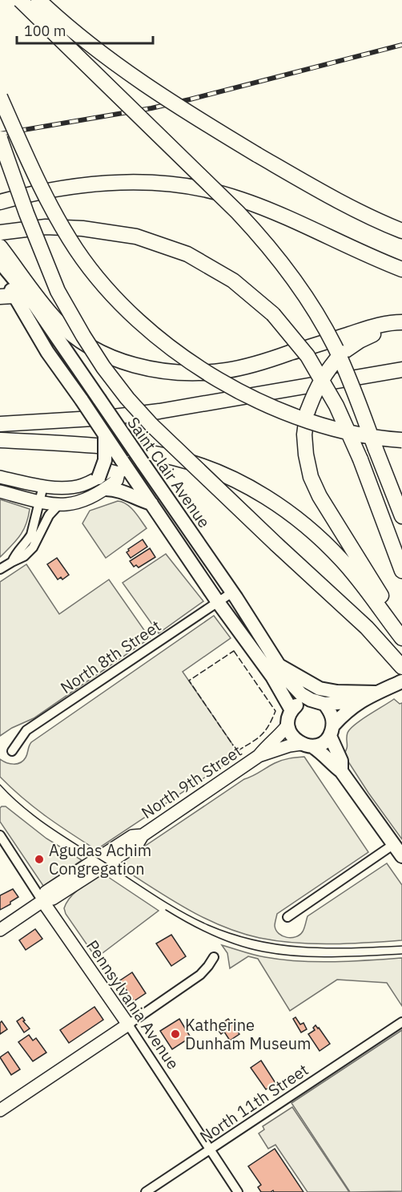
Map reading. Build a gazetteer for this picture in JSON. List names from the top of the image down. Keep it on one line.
{"streets":{"main road":["Saint Clair Avenue","North 9th Street","Pennsylvania Avenue"],"street":["North 8th Street","North 11th Street"]},"crossings":[["Saint Clair Avenue","North 8th Street"],["Saint Clair Avenue","North 9th Street"],["North 9th Street","Pennsylvania Avenue"],["Pennsylvania Avenue","North 11th Street"]],"places":["Agudas Achim Congregation","Katherine Dunham Museum"],"scale_bar":"100 m"}
